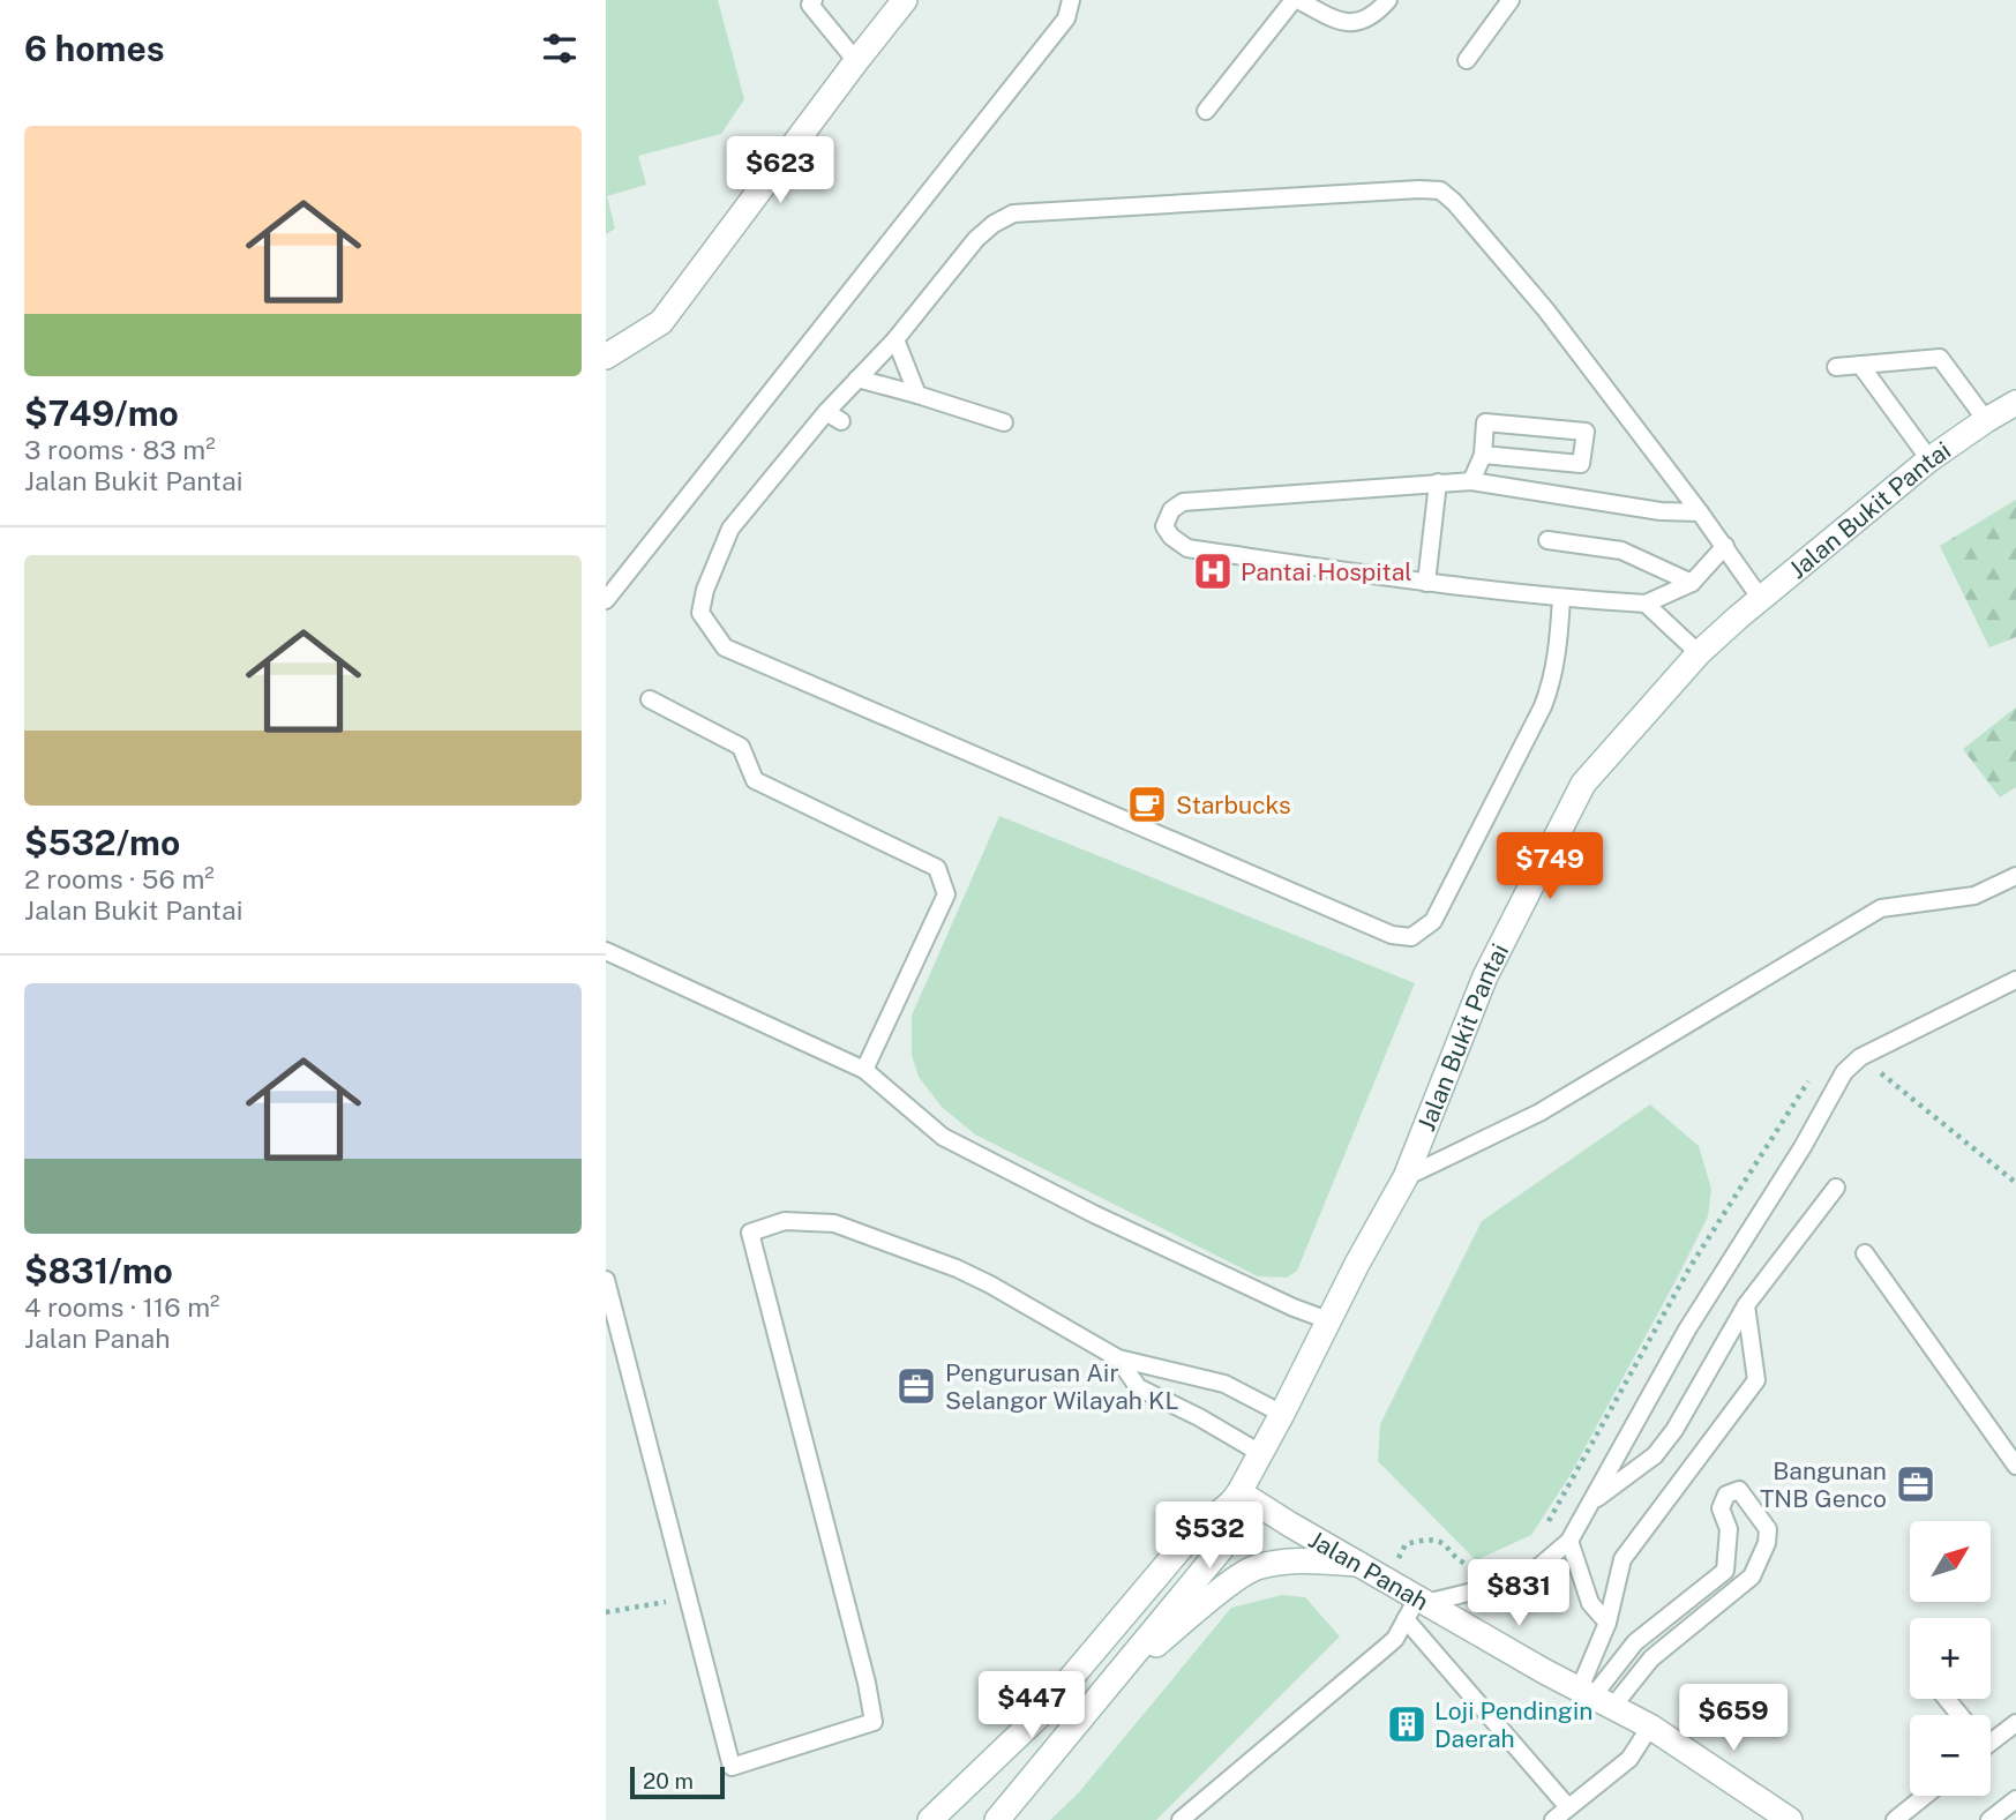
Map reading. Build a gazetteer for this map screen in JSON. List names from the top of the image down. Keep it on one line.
{"streets":{"street":["Jalan Bukit Pantai","Jalan Panah"]},"crossings":[["Jalan Bukit Pantai","Jalan Panah"]],"places":{"hospital":["Pantai Hospital"],"cafe":["Starbucks"],"office":["Pengurusan Air Selangor Wilayah KL","Bangunan TNB Genco"],"building":["Loji Pendingin Daerah"]},"scale_bar":"20 m","north":"top right","page":{"heading":"6 homes","list":[{"name":"$749/mo","note":"3 rooms · 83 m² · Jalan Bukit Pantai"},{"name":"$532/mo","note":"2 rooms · 56 m² · Jalan Bukit Pantai"},{"name":"$831/mo","note":"4 rooms · 116 m² · Jalan Panah"}],"price":["$623","$749","$532","$831","$447","$659"],"map_buttons":["+","−"],"scale":"20 m"}}
